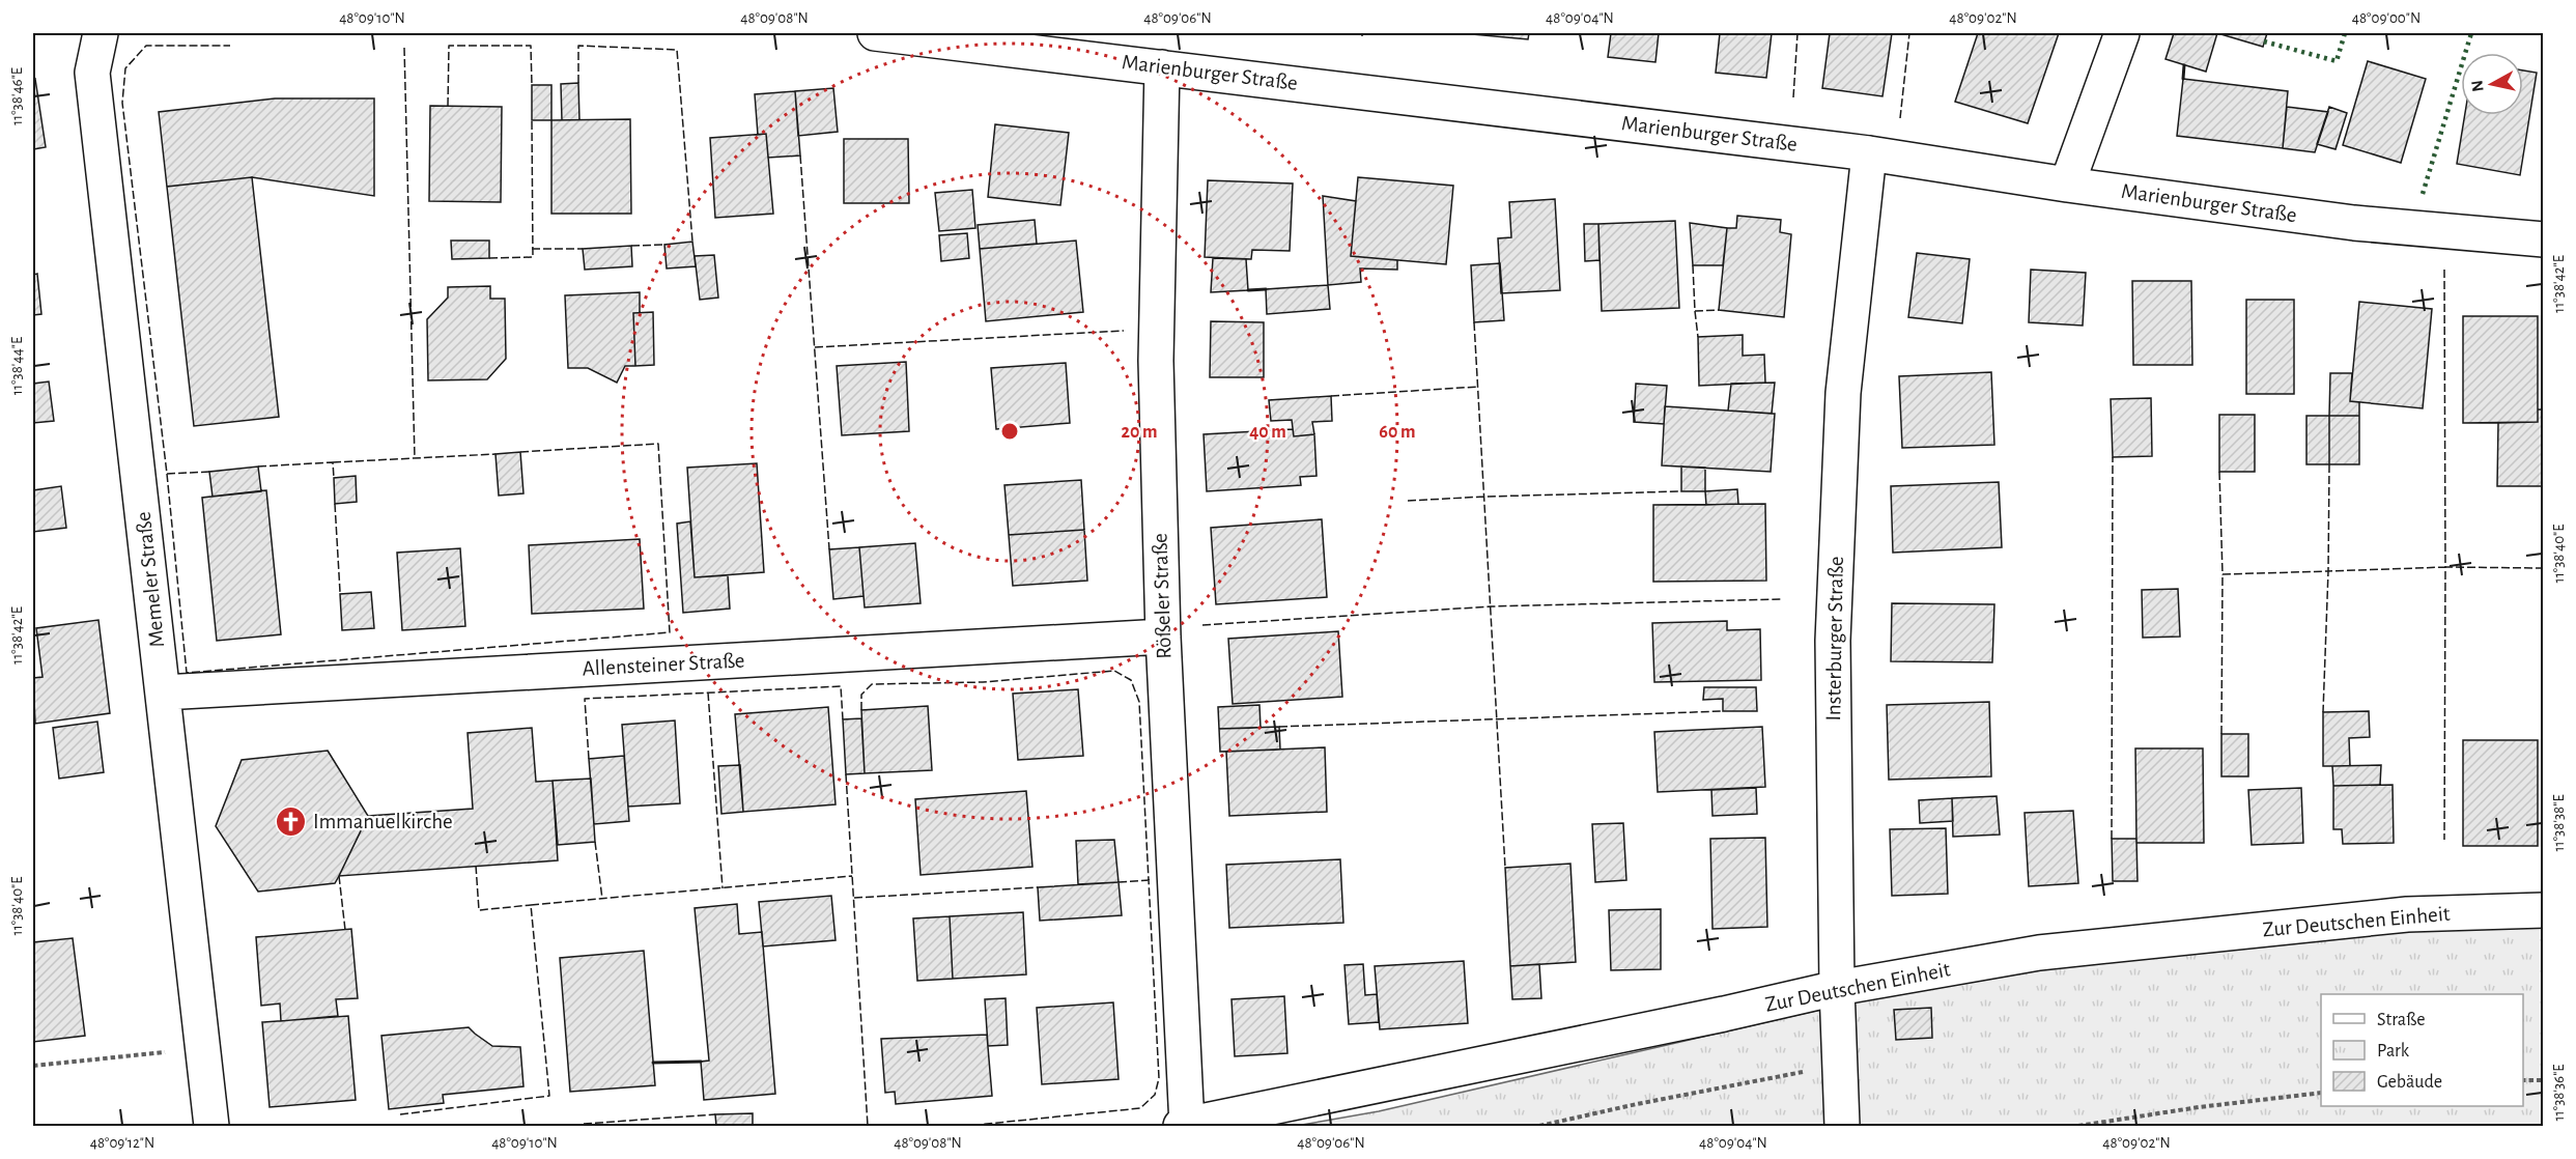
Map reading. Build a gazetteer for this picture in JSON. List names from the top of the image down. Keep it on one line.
{"streets":{"street":["Marienburger Straße","Memeler Straße","Rößeler Straße","Insterburger Straße","Allensteiner Straße","Zur Deutschen Einheit"]},"crossings":[["Marienburger Straße","Rößeler Straße"],["Marienburger Straße","Insterburger Straße"],["Memeler Straße","Allensteiner Straße"],["Rößeler Straße","Allensteiner Straße"],["Rößeler Straße","Zur Deutschen Einheit"],["Insterburger Straße","Zur Deutschen Einheit"]],"places":{"church":["Immanuelkirche"]},"legend":["Straße","Park","Gebäude"],"north":"left","coordinates":["48°09'10\"N","48°09'08\"N","48°09'06\"N","48°09'04\"N","48°09'02\"N","48°09'00\"N","11°38'46\"E","11°38'42\"E","11°38'44\"E","11°38'40\"E","11°38'38\"E","11°38'36\"E","48°09'12\"N"],"rings":["20 m","40 m","60 m"]}
